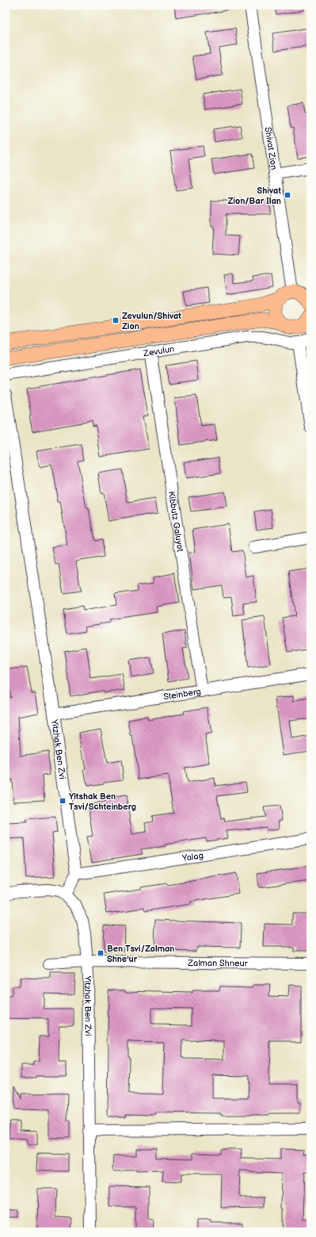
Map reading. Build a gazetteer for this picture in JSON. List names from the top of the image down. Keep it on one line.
{"streets":{"main road":["Zevulun"],"street":["Shivat Zion","Kibbutz Galuyot","Steinberg","Yitzhak Ben Zvi","Yalag","Zalman Shneur"]},"crossings":[["Zevulun","Kibbutz Galuyot"],["Kibbutz Galuyot","Steinberg"],["Steinberg","Yitzhak Ben Zvi"],["Yitzhak Ben Zvi","Yalag"],["Yitzhak Ben Zvi","Zalman Shneur"]],"places":{"transit":["Shivat Zion/Bar Ilan","Zevulun/Shivat Zion","Yitshak Ben Tsvi/Schteinberg","Ben Tsvi/Zalman Shne'ur"]}}
